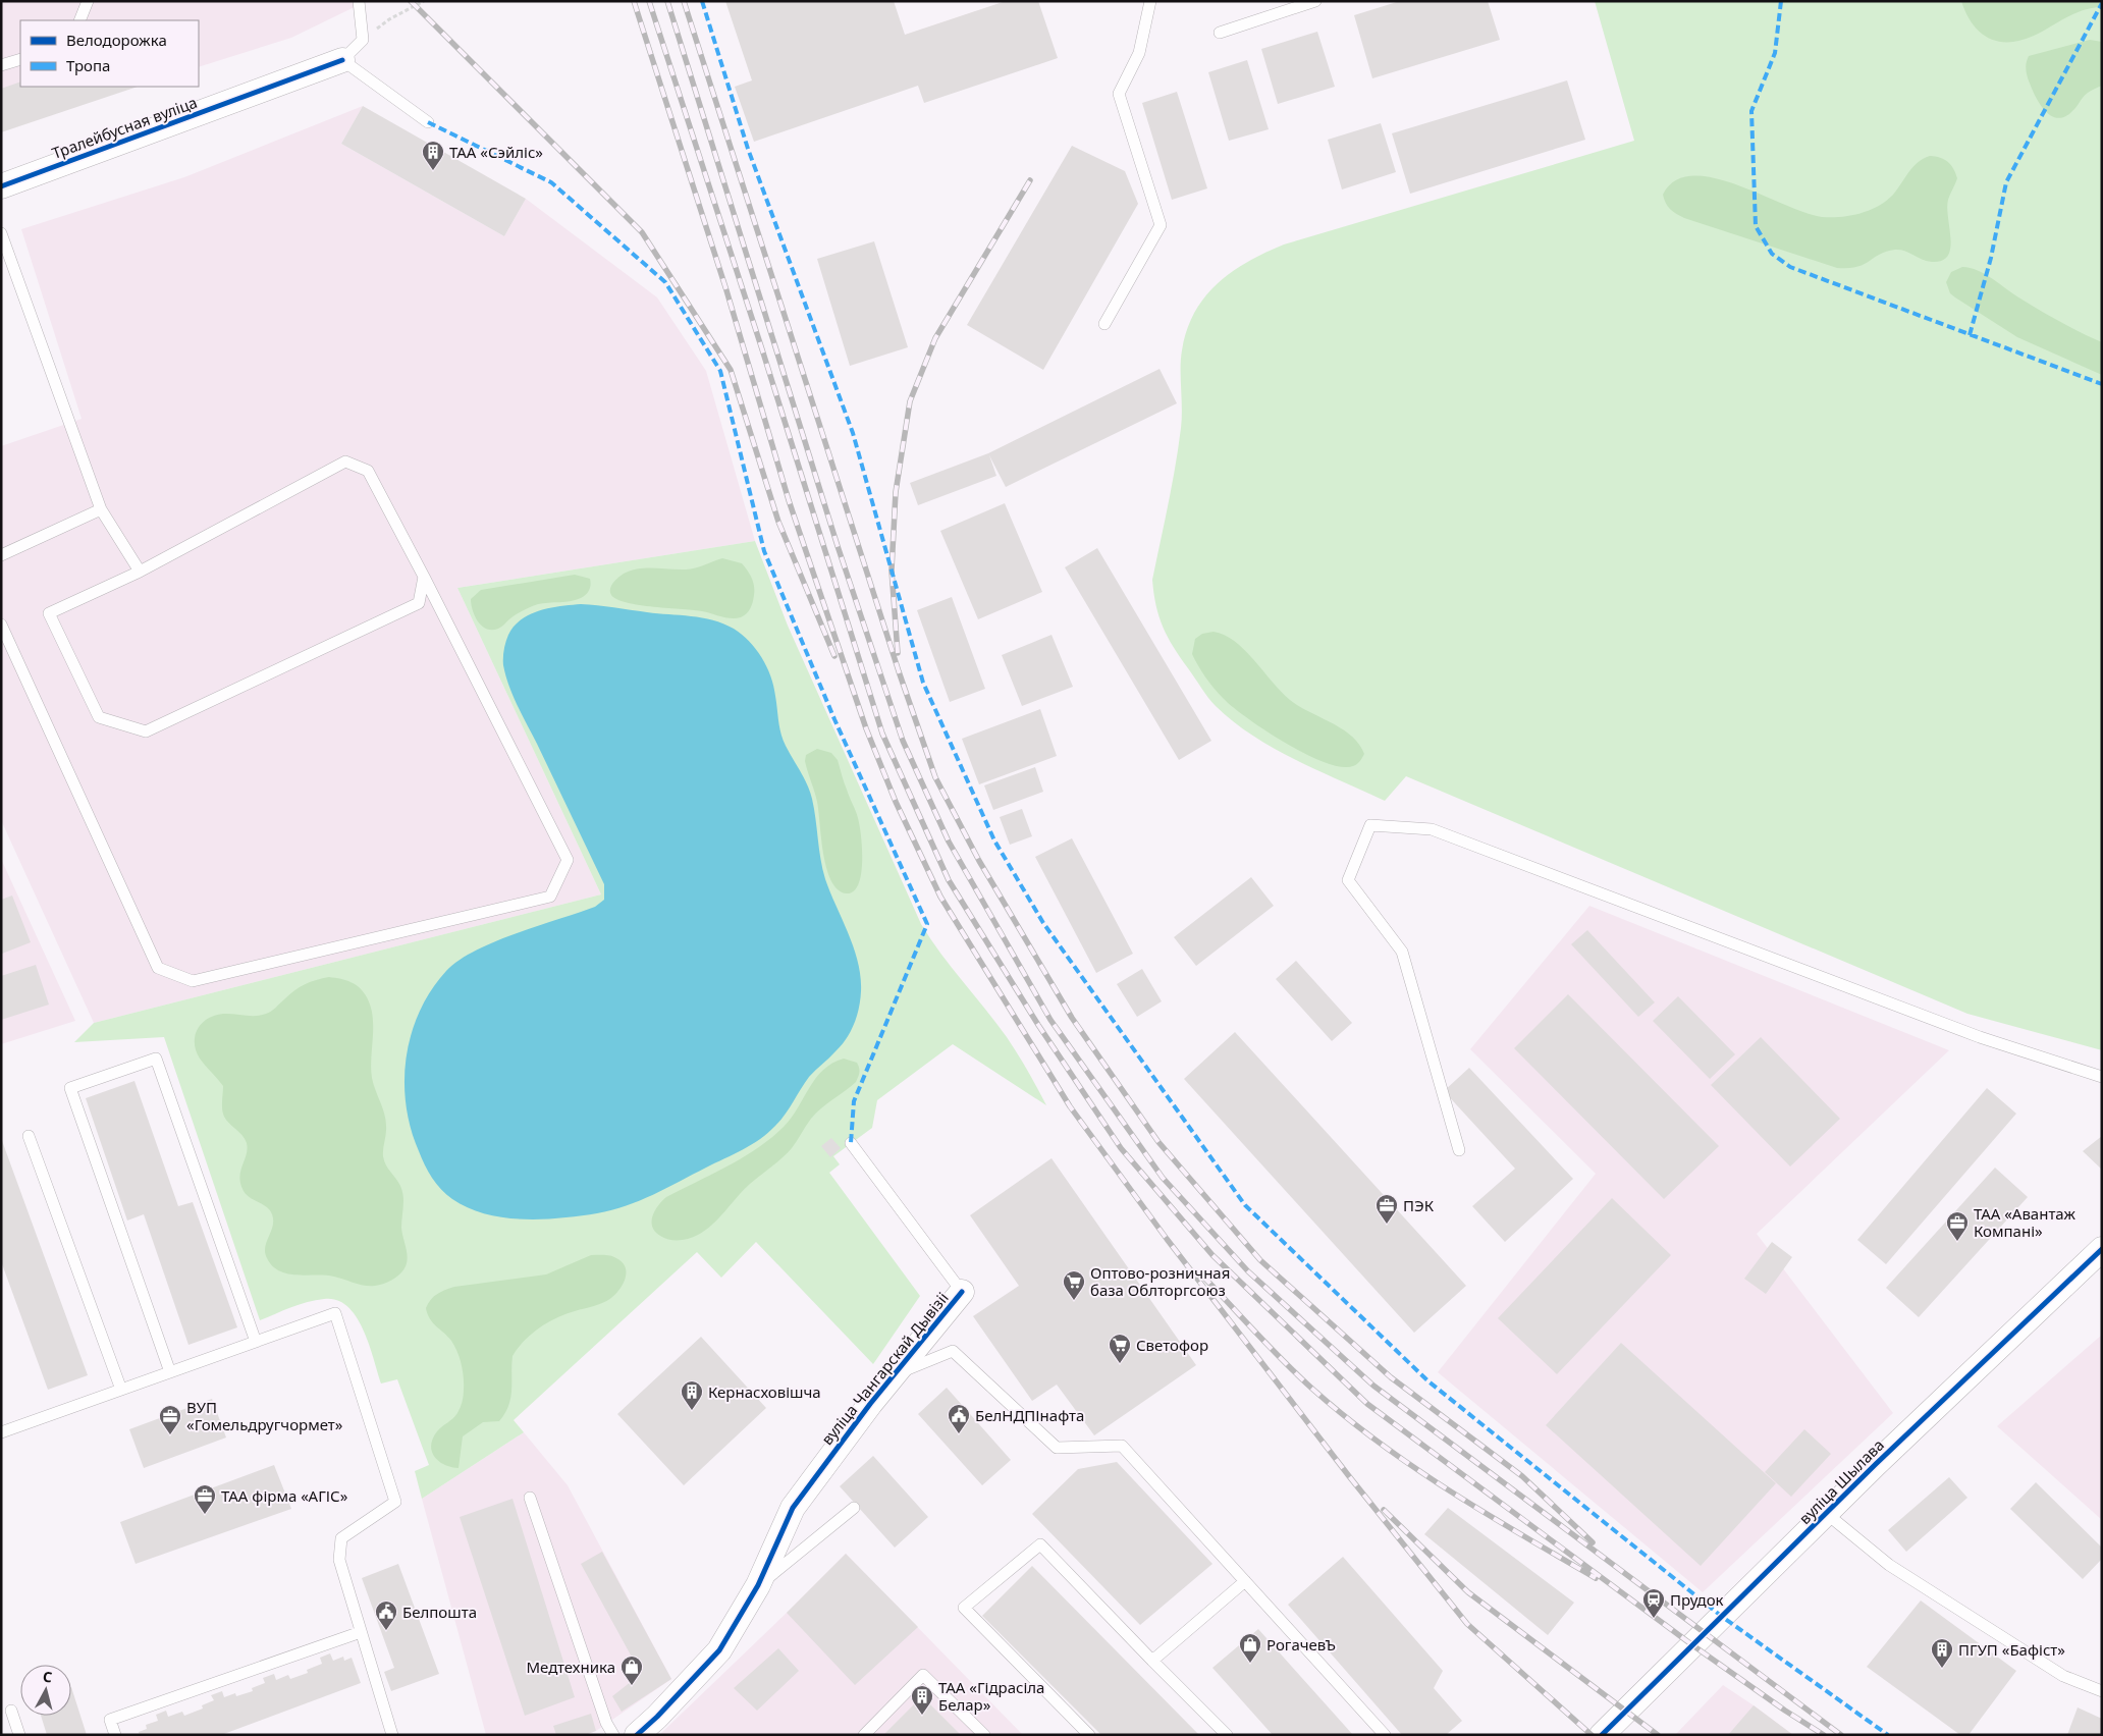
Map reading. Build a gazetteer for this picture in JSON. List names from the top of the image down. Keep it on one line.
{"streets":{"street":["Тралейбусная вуліца","вуліца Чангарскай Дывізіі","вуліца Шылава"]},"places":{"building":["ТАА «Сэйліс»","Кернасховішча","ПГУП «Бафіст»","ТАА «Гідрасіла Белар»"],"office":["ПЭК","ТАА «Авантаж Компані»","ВУП «Гомельдругчормет»","ТАА фірма «АГІС»"],"supermarket":["Оптово-розничная база Облторгсоюз","Светофор"],"public building":["БелНДПІнафта","Белпошта"],"station":["Прудок"],"shop":["РогачевЪ","Медтехника"]},"legend":["Велодорожка","Тропа"],"north":"top"}
